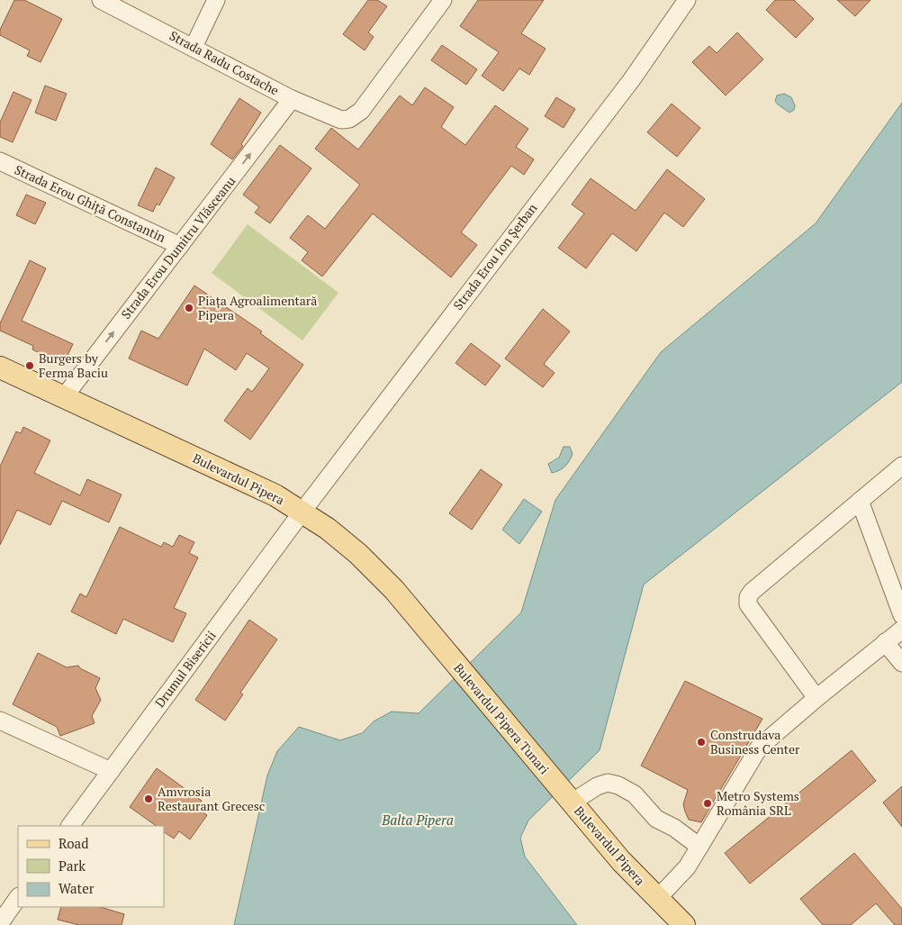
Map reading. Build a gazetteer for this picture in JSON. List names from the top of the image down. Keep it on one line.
{"streets":{"main road":["Bulevardul Pipera","Bulevardul Pipera Tunari"],"street":["Strada Radu Costache","Strada Erou Ghiță Constantin","Strada Erou Dumitru Vlăsceanu","Strada Erou Ion Șerban","Drumul Bisericii"]},"crossings":[["Strada Radu Costache","Strada Erou Dumitru Vlăsceanu"],["Strada Erou Ghiță Constantin","Strada Erou Dumitru Vlăsceanu"],["Strada Erou Dumitru Vlăsceanu","Bulevardul Pipera"],["Strada Erou Ion Șerban","Bulevardul Pipera"],["Strada Erou Ion Șerban","Drumul Bisericii"],["Bulevardul Pipera","Drumul Bisericii"],["Bulevardul Pipera","Bulevardul Pipera Tunari"]],"one_way":["Strada Erou Dumitru Vlăsceanu"],"water":["Balta Pipera"],"places":["Piața Agroalimentară Pipera","Burgers by Ferma Baciu","Construdava Business Center","Amvrosia Restaurant Grecesc","Metro Systems România SRL"],"legend":["Road","Park","Water"]}
